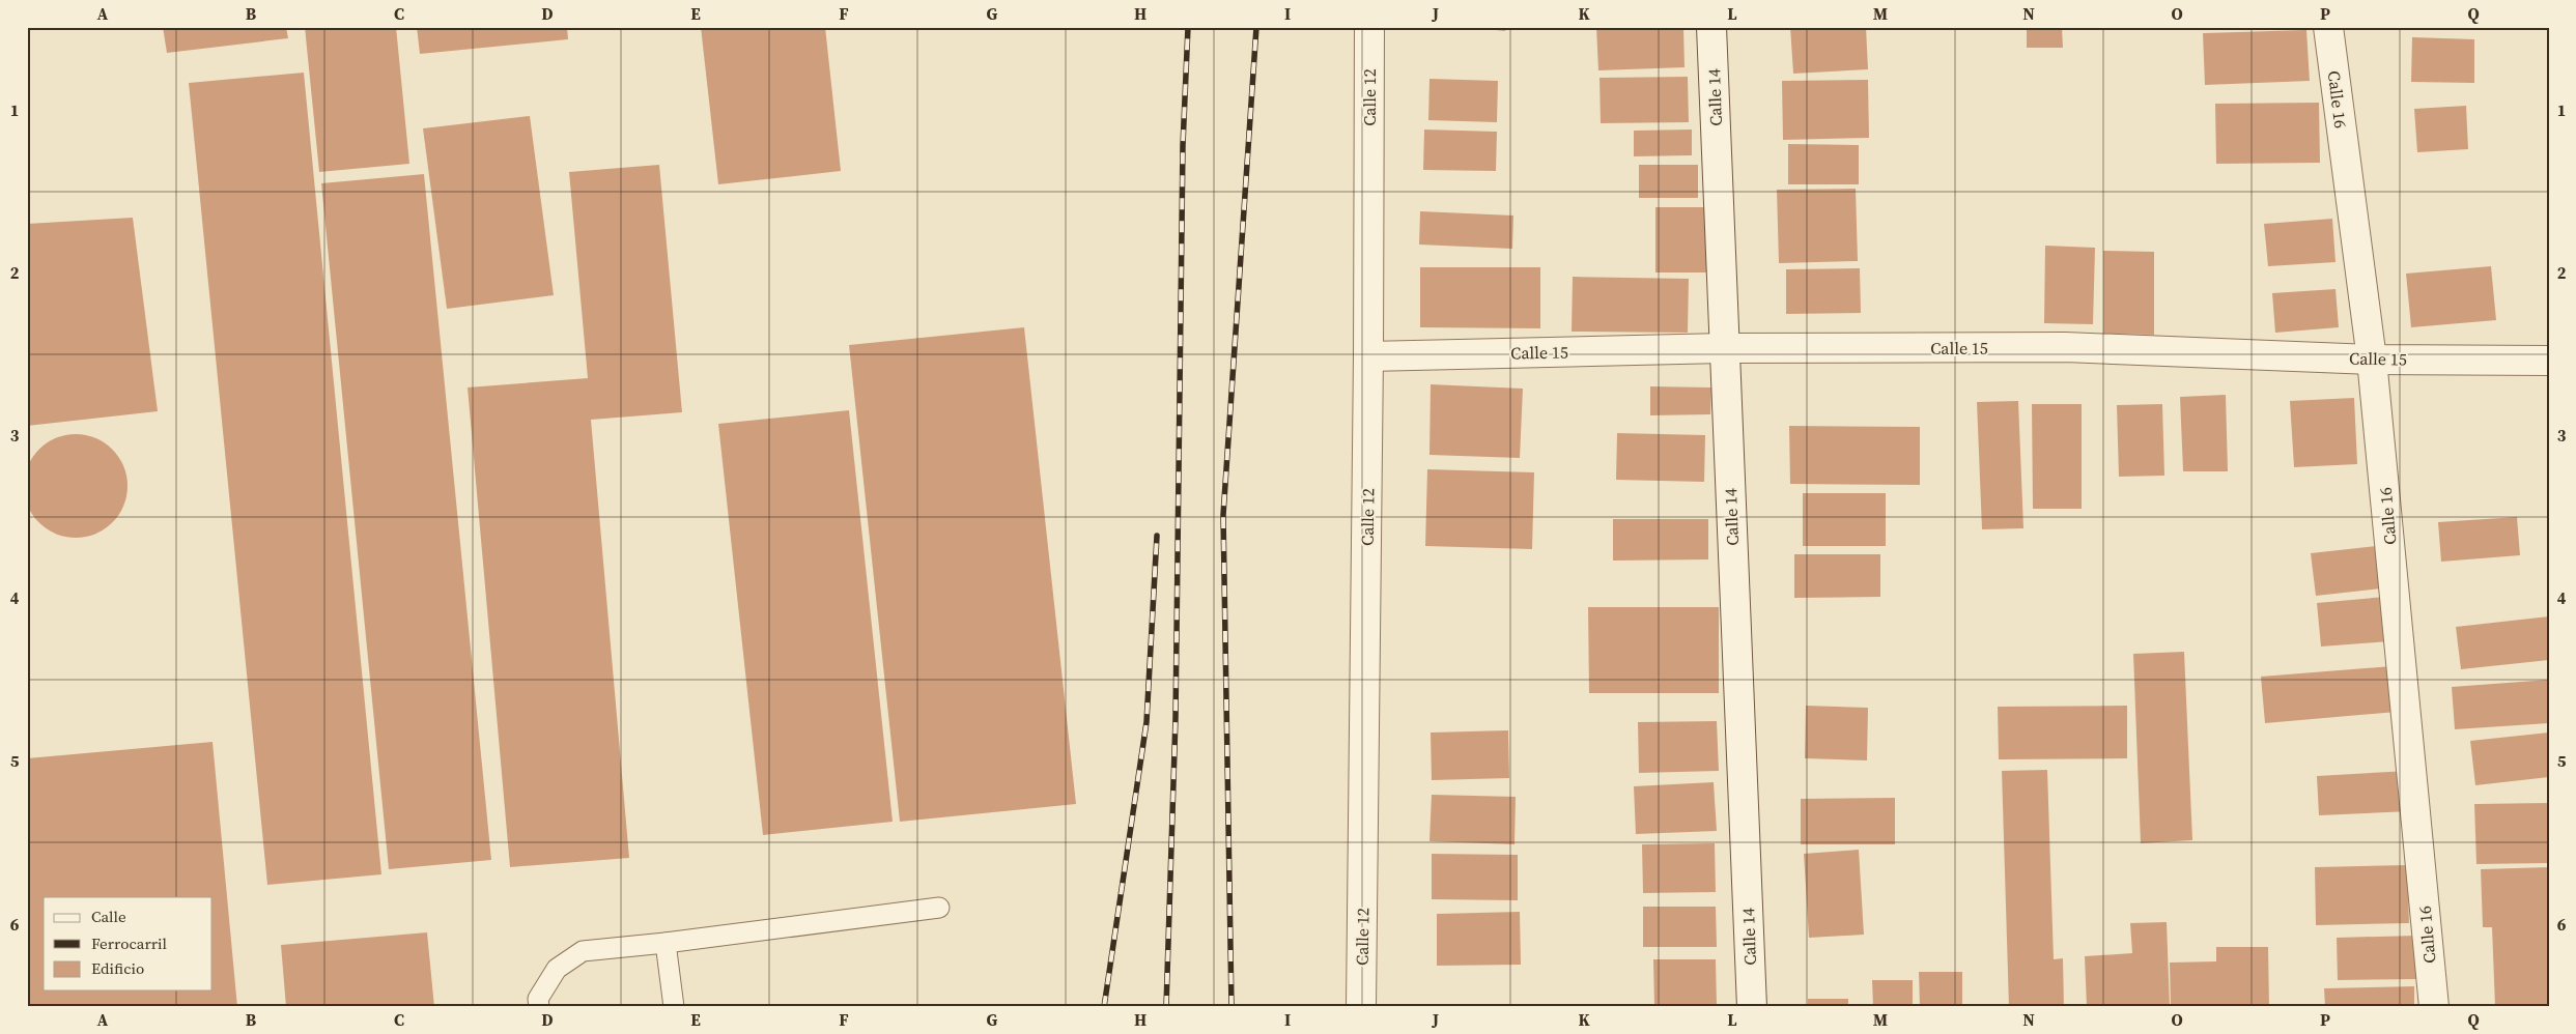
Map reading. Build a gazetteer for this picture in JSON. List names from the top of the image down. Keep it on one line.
{"streets":{"street":["Calle 12","Calle 14","Calle 16","Calle 15"]},"crossings":[["Calle 12","Calle 15"],["Calle 14","Calle 15"],["Calle 16","Calle 15"]],"legend":["Calle","Ferrocarril","Edificio"],"grid":{"columns":["A","B","C","D","E","F","G","H","I","J","K","L","M","N","O","P","Q"],"rows":["1","2","3","4","5","6"]}}
